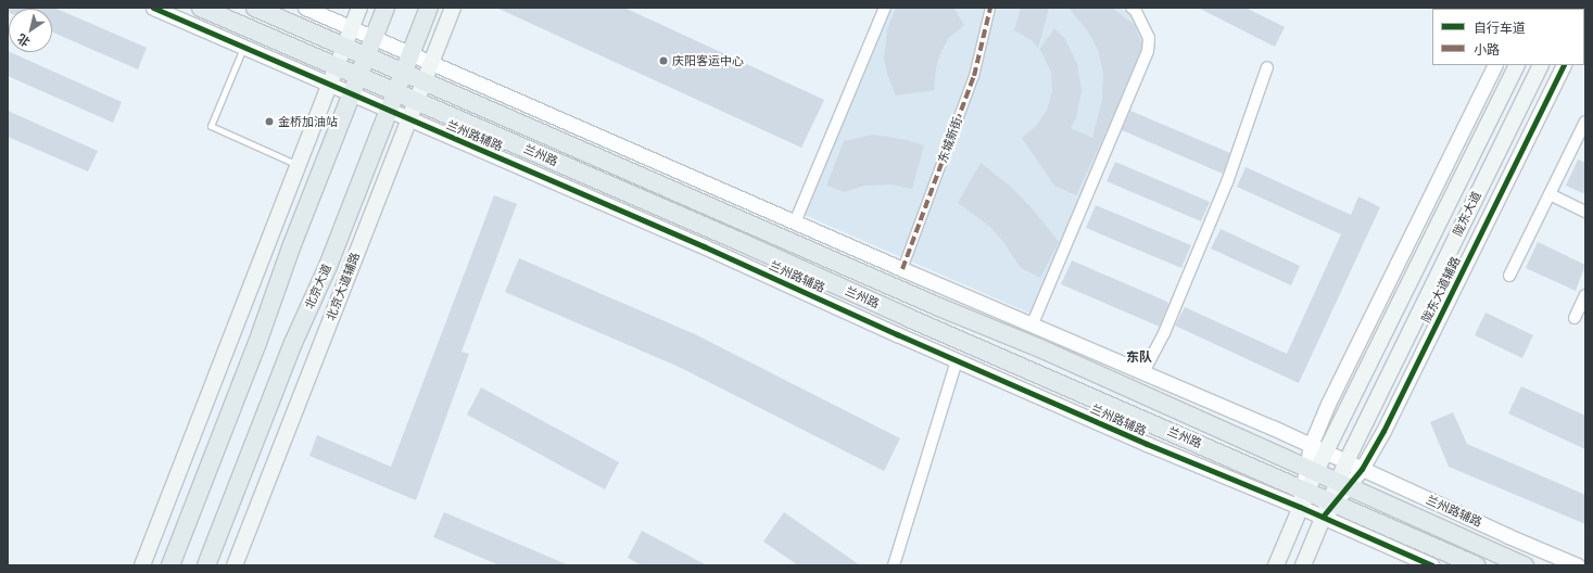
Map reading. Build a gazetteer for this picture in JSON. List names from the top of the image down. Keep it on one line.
{"streets":{"main road":["兰州路","陇东大道","北京大道","北京大道辅路"],"street":["兰州路辅路","东城新街","陇东大道辅路"]},"crossings":[["兰州路辅路","东城新街"],["兰州路辅路","兰州路"],["兰州路辅路","陇东大道"],["兰州路辅路","北京大道"],["兰州路辅路","北京大道辅路"],["兰州路辅路","陇东大道辅路"],["兰州路","陇东大道"],["兰州路","北京大道"],["兰州路","北京大道辅路"],["兰州路","陇东大道辅路"],["陇东大道","陇东大道辅路"]],"districts":["东队"],"places":["庆阳客运中心","金桥加油站"],"legend":["自行车道","小路"],"north":"bottom left"}
